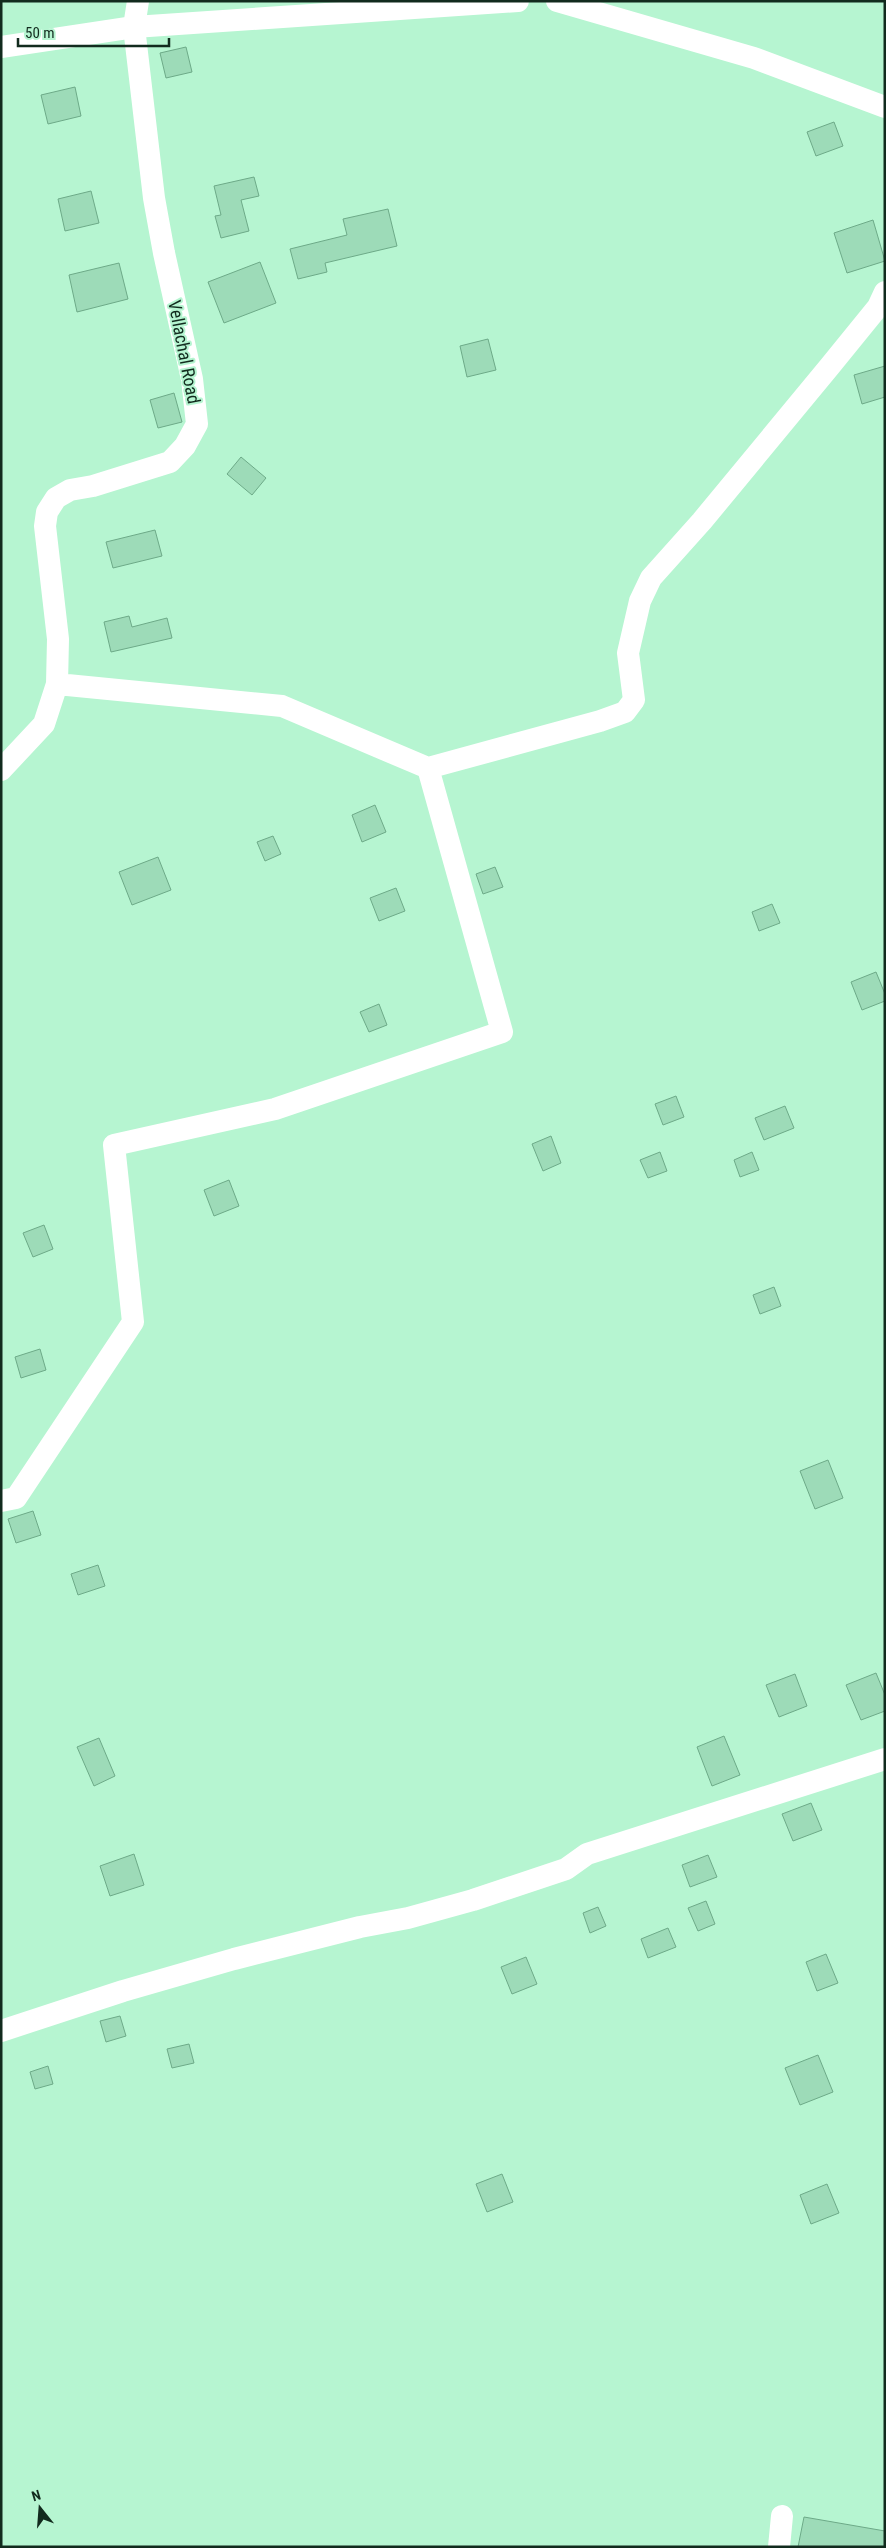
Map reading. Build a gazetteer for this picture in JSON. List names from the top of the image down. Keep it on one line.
{"streets":{"street":["Vellachal Road"]},"scale_bar":"50 m","north":"top"}
